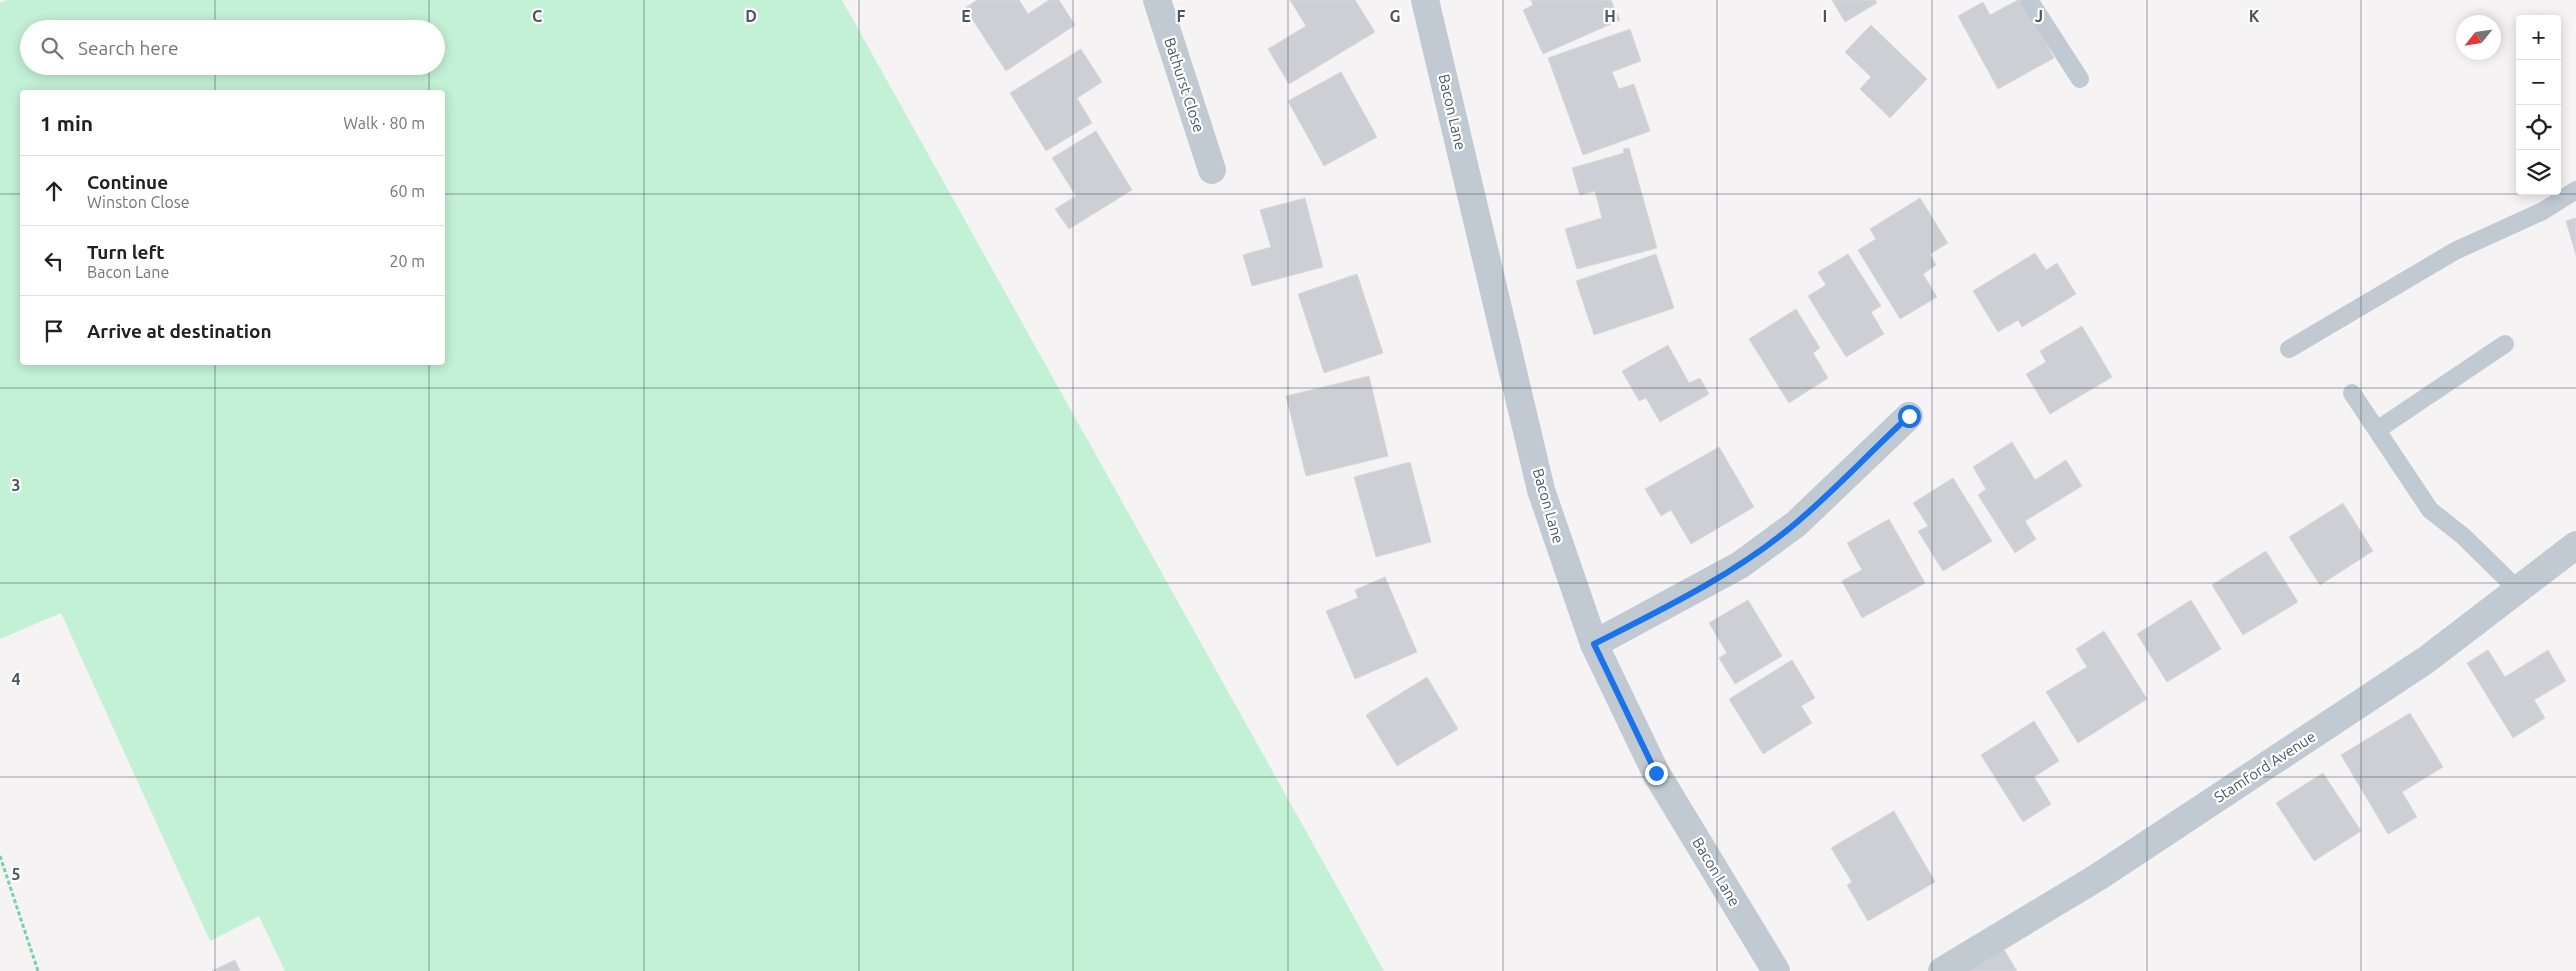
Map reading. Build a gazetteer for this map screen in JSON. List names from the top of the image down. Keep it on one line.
{"streets":{"street":["Bathurst Close","Bacon Lane","Stamford Avenue"]},"north":"bottom left","page":{"map_buttons":["+","−"],"search":"Search here","heading":["1 min","Walk · 80 m"],"list":[["Continue","Winston Close","60 m"],["Turn left","Bacon Lane","20 m"],"Arrive at destination"]},"grid":{"columns":["C","D","E","F","G","H","I","J","K"],"rows":["3","4","5"]}}
